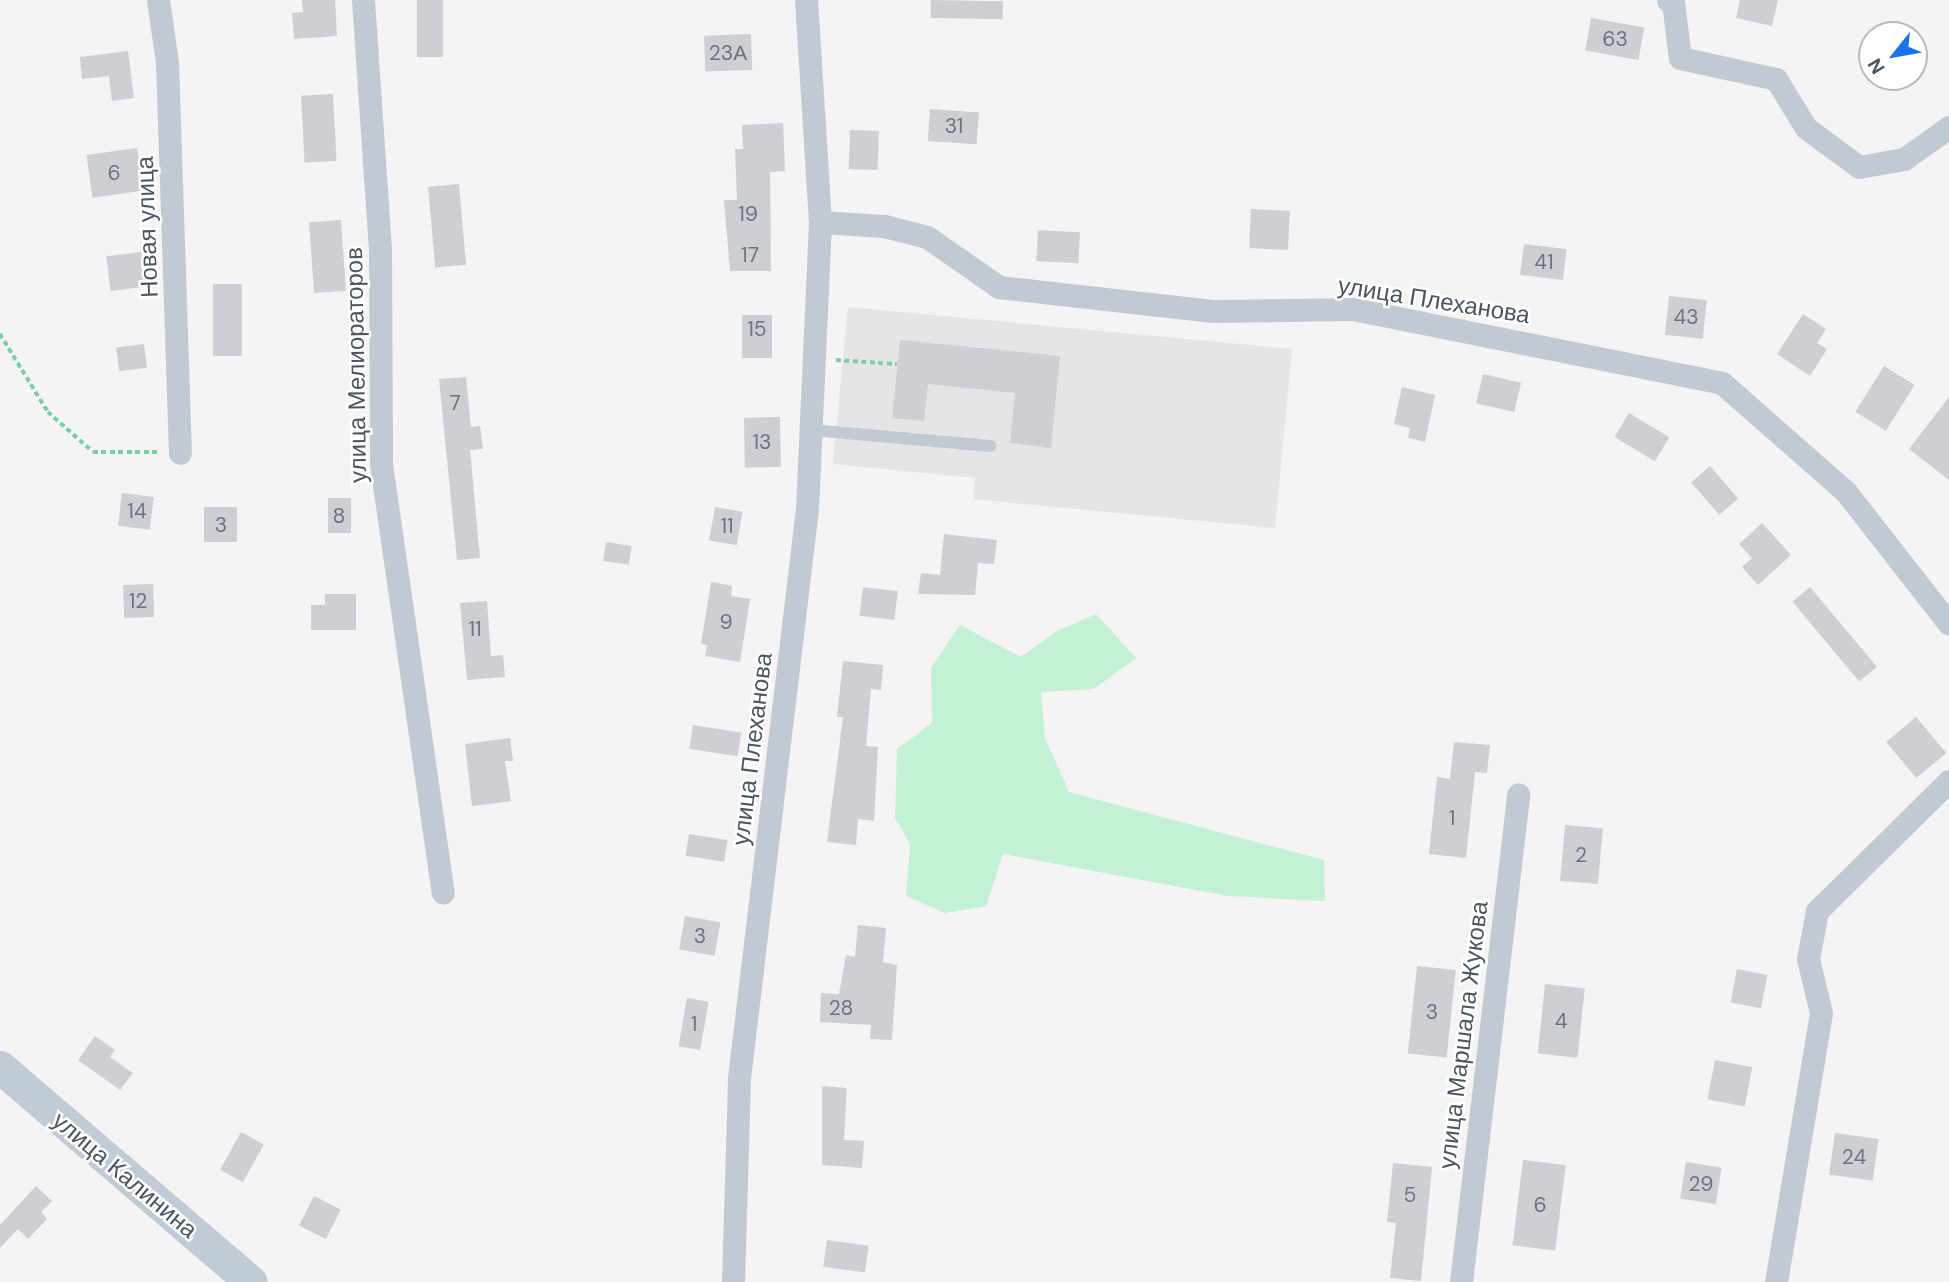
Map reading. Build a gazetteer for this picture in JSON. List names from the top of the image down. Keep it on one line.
{"streets":{"main road":["улица Калинина"],"street":["Новая улица","улица Плеханова","улица Мелиораторов","улица Маршала Жукова"]},"house_numbers":["63","23А","31","6","19","17","41","43","15","7","13","14","8","3","11","12","9","11","1","2","3","28","3","4","1","24","29","5","6"],"north":"bottom left"}
